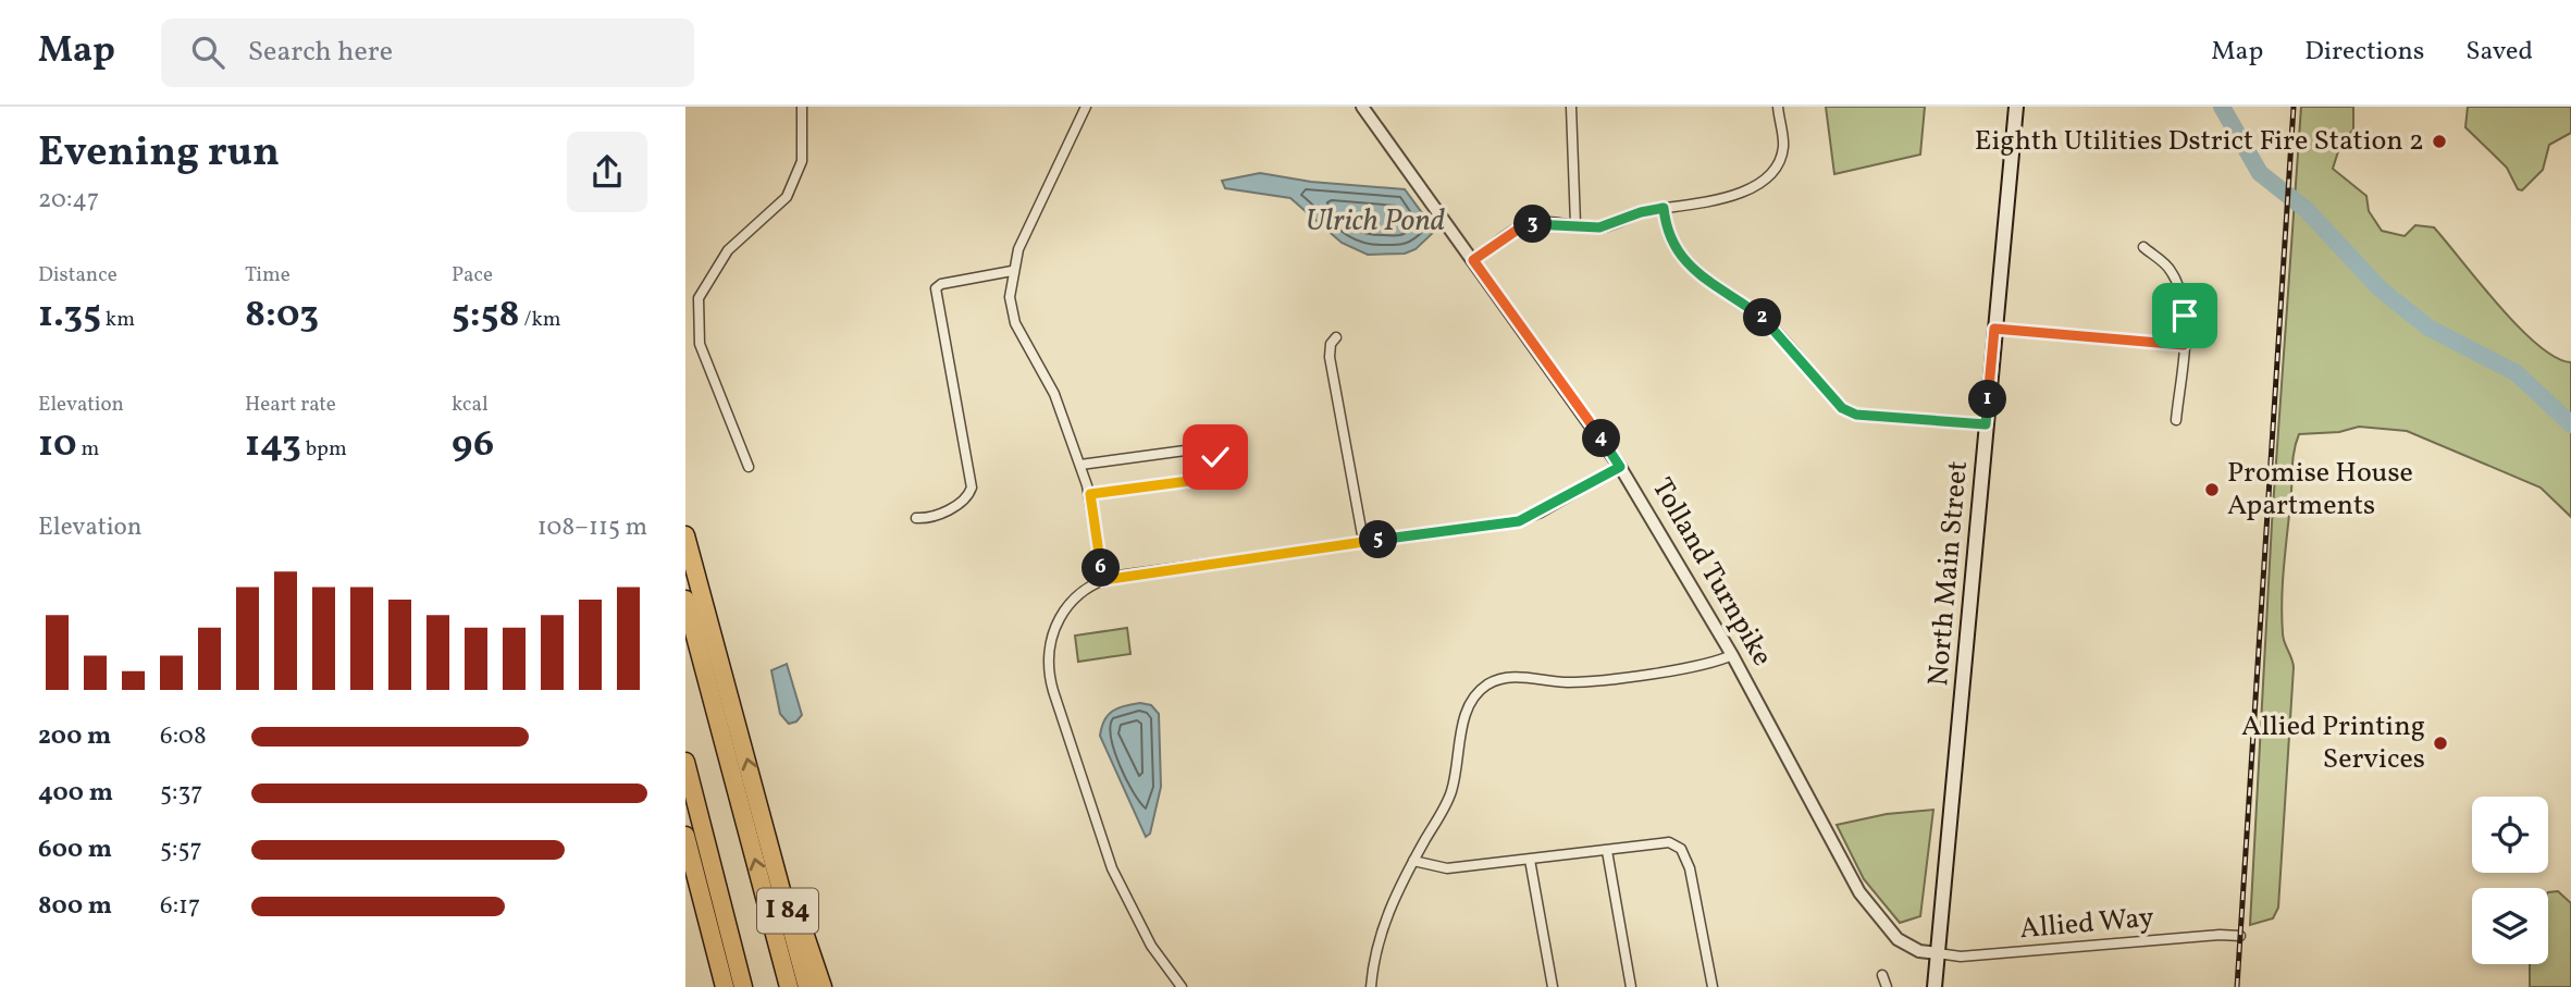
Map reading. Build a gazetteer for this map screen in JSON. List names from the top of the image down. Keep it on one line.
{"streets":{"highway":["I 84"],"main road":["North Main Street"],"street":["Tolland Turnpike","Allied Way"]},"crossings":[["Tolland Turnpike","North Main Street"],["Tolland Turnpike","Allied Way"],["North Main Street","Allied Way"]],"water":["Ulrich Pond"],"places":["Eighth Utilities Dstrict Fire Station 2","Promise House Apartments","Allied Printing Services"],"page":{"header":"Map","search":"Search here","nav":["Map","Directions","Saved"],"heading":["Evening run","20:47"],"pins":["3","2","1","4","5","6"],"stats":[["Distance","1.35 km"],["Time","8:03"],["Pace","5:58 /km"],["Elevation","10 m"],["Heart rate","143 bpm"],["kcal","96"]],"chart":["Elevation","108–115 m"],"list":[{"name":"200 m","note":"6:08"},{"name":"400 m","note":"5:37"},{"name":"600 m","note":"5:57"},{"name":"800 m","note":"6:17"}]}}
